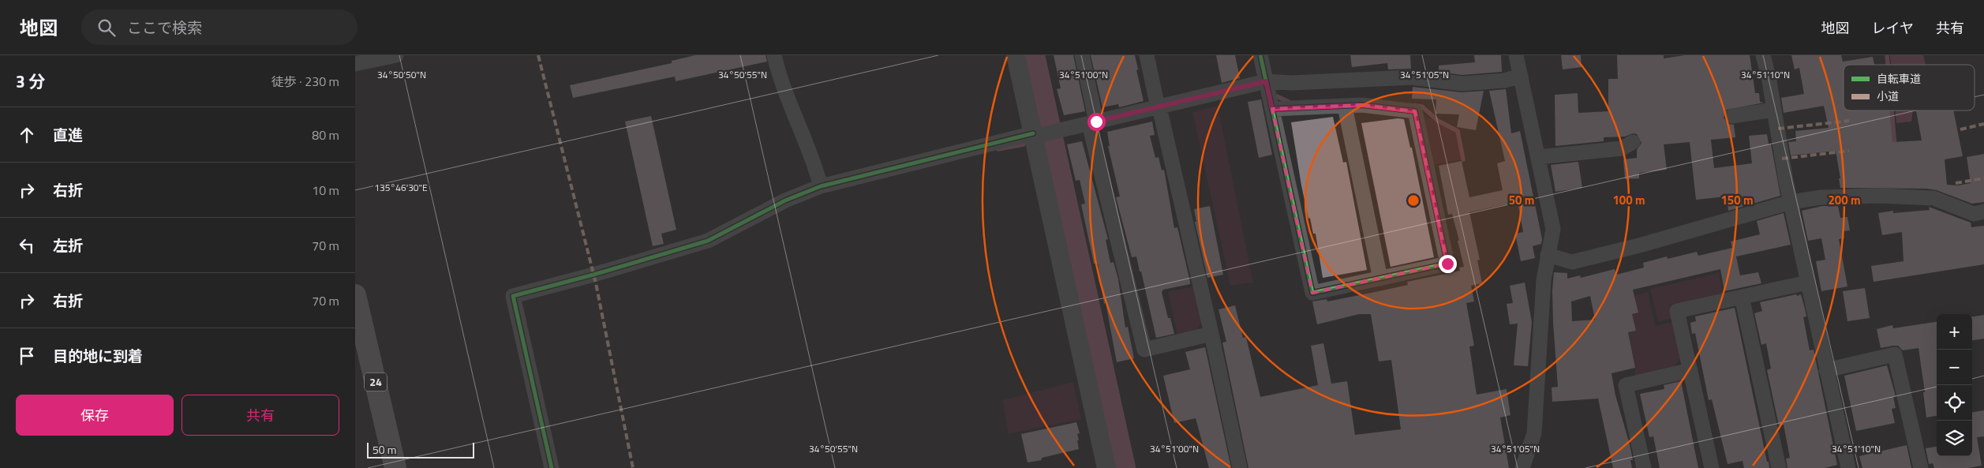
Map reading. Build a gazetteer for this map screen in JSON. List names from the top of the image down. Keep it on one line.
{"streets":{"highway":["24"]},"legend":["自転車道","小道"],"scale_bar":"50 m","page":{"header":"地図","search":"ここで検索","nav":["地図","レイヤ","共有"],"heading":["3 分","徒歩 · 230 m"],"list":[["直進","80 m"],["右折","10 m"],["左折","70 m"],["右折","70 m"],"目的地に到着"],"map_buttons":["+","−"],"buttons":["保存","共有"],"scale":"50 m"},"coordinates":["34°50'50\"N","34°50'55\"N","34°51'00\"N","34°51'05\"N","34°51'10\"N","135°46'30\"E"],"rings":["50 m","100 m","150 m","200 m"]}
